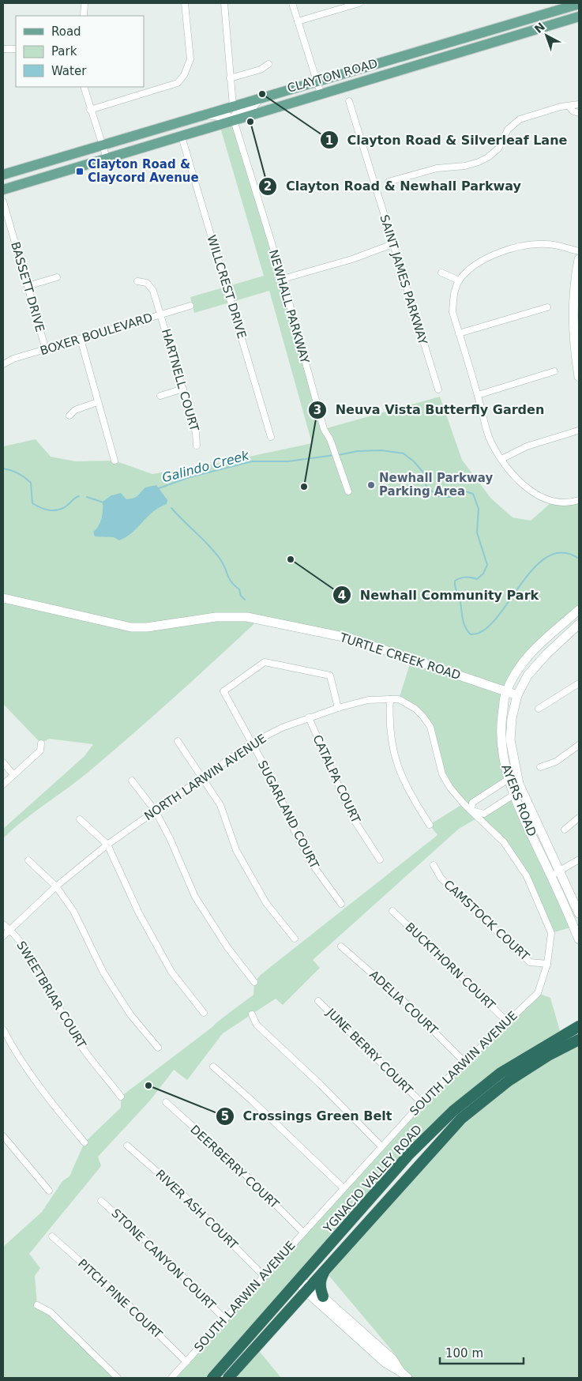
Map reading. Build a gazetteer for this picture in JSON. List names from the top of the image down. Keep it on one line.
{"streets":{"highway":["YGNACIO VALLEY ROAD"],"main road":["CLAYTON ROAD"],"street":["SAINT JAMES PARKWAY","BASSETT DRIVE","WILLCREST DRIVE","NEWHALL PARKWAY","BOXER BOULEVARD","HARTNELL COURT","TURTLE CREEK ROAD","NORTH LARWIN AVENUE","CATALPA COURT","AYERS ROAD","SUGARLAND COURT","CAMSTOCK COURT","BUCKTHORN COURT","SWEETBRIAR COURT","ADELIA COURT","JUNE BERRY COURT","SOUTH LARWIN AVENUE","DEERBERRY COURT","RIVER ASH COURT","STONE CANYON COURT","PITCH PINE COURT"]},"crossings":[["CLAYTON ROAD","WILLCREST DRIVE"],["CLAYTON ROAD","NEWHALL PARKWAY"],["BASSETT DRIVE","BOXER BOULEVARD"],["BOXER BOULEVARD","HARTNELL COURT"],["TURTLE CREEK ROAD","AYERS ROAD"],["NORTH LARWIN AVENUE","CATALPA COURT"],["NORTH LARWIN AVENUE","SUGARLAND COURT"],["NORTH LARWIN AVENUE","SWEETBRIAR COURT"],["NORTH LARWIN AVENUE","SOUTH LARWIN AVENUE"],["CAMSTOCK COURT","SOUTH LARWIN AVENUE"],["BUCKTHORN COURT","SOUTH LARWIN AVENUE"],["ADELIA COURT","SOUTH LARWIN AVENUE"],["JUNE BERRY COURT","SOUTH LARWIN AVENUE"],["SOUTH LARWIN AVENUE","DEERBERRY COURT"],["SOUTH LARWIN AVENUE","RIVER ASH COURT"],["SOUTH LARWIN AVENUE","STONE CANYON COURT"],["SOUTH LARWIN AVENUE","PITCH PINE COURT"]],"water":["Galindo Creek"],"places":{"other":["Clayton Road & Silverleaf Lane","Clayton Road & Newhall Parkway","Newhall Parkway Parking Area","Neuva Vista Butterfly Garden","Newhall Community Park","Crossings Green Belt"],"transit":["Clayton Road & Claycord Avenue"]},"legend":["Road","Park","Water"],"scale_bar":"100 m","north":"top left"}
